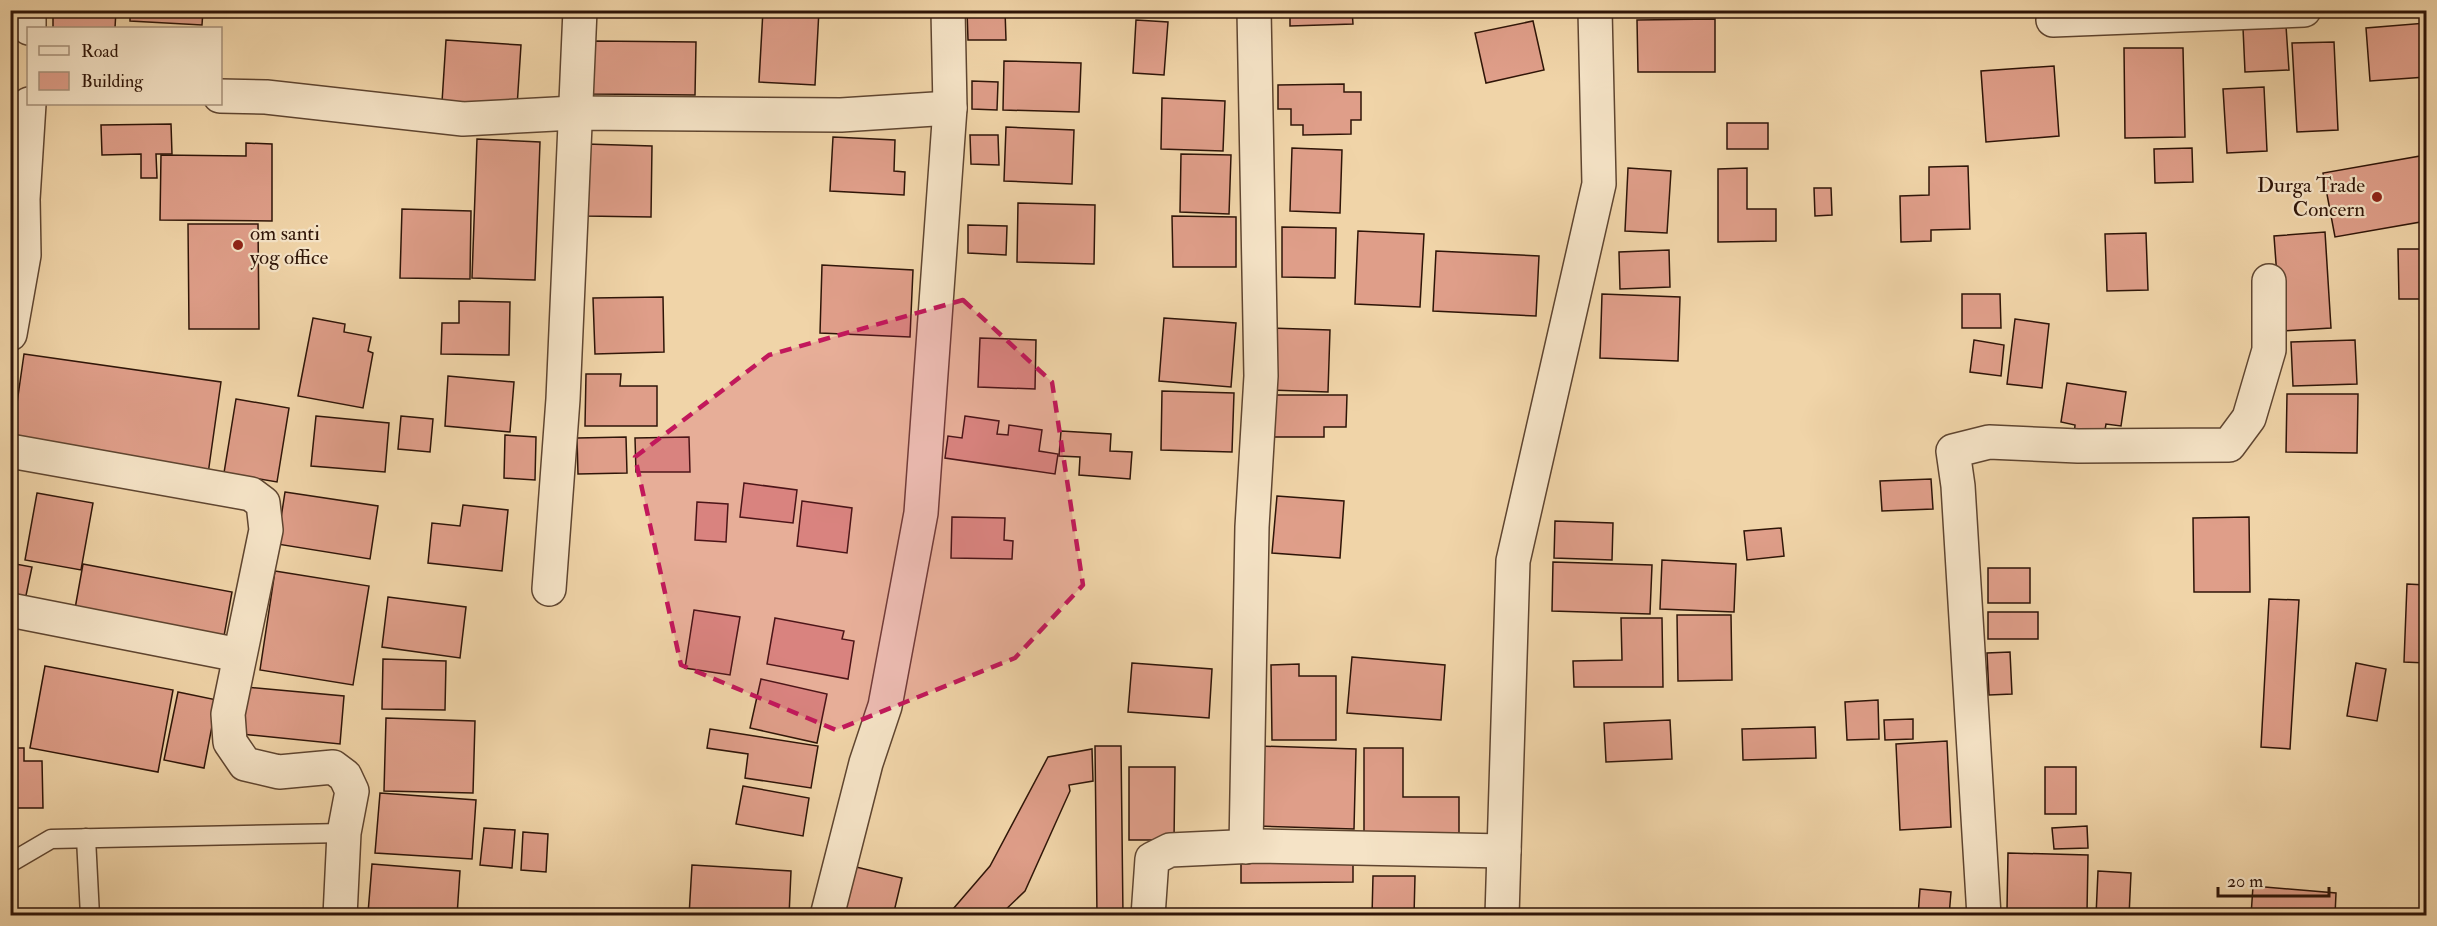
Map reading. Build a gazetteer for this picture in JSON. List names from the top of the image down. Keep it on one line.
{"places":["Durga Trade Concern","om santi yog office"],"legend":["Road","Building"],"scale_bar":"20 m"}
